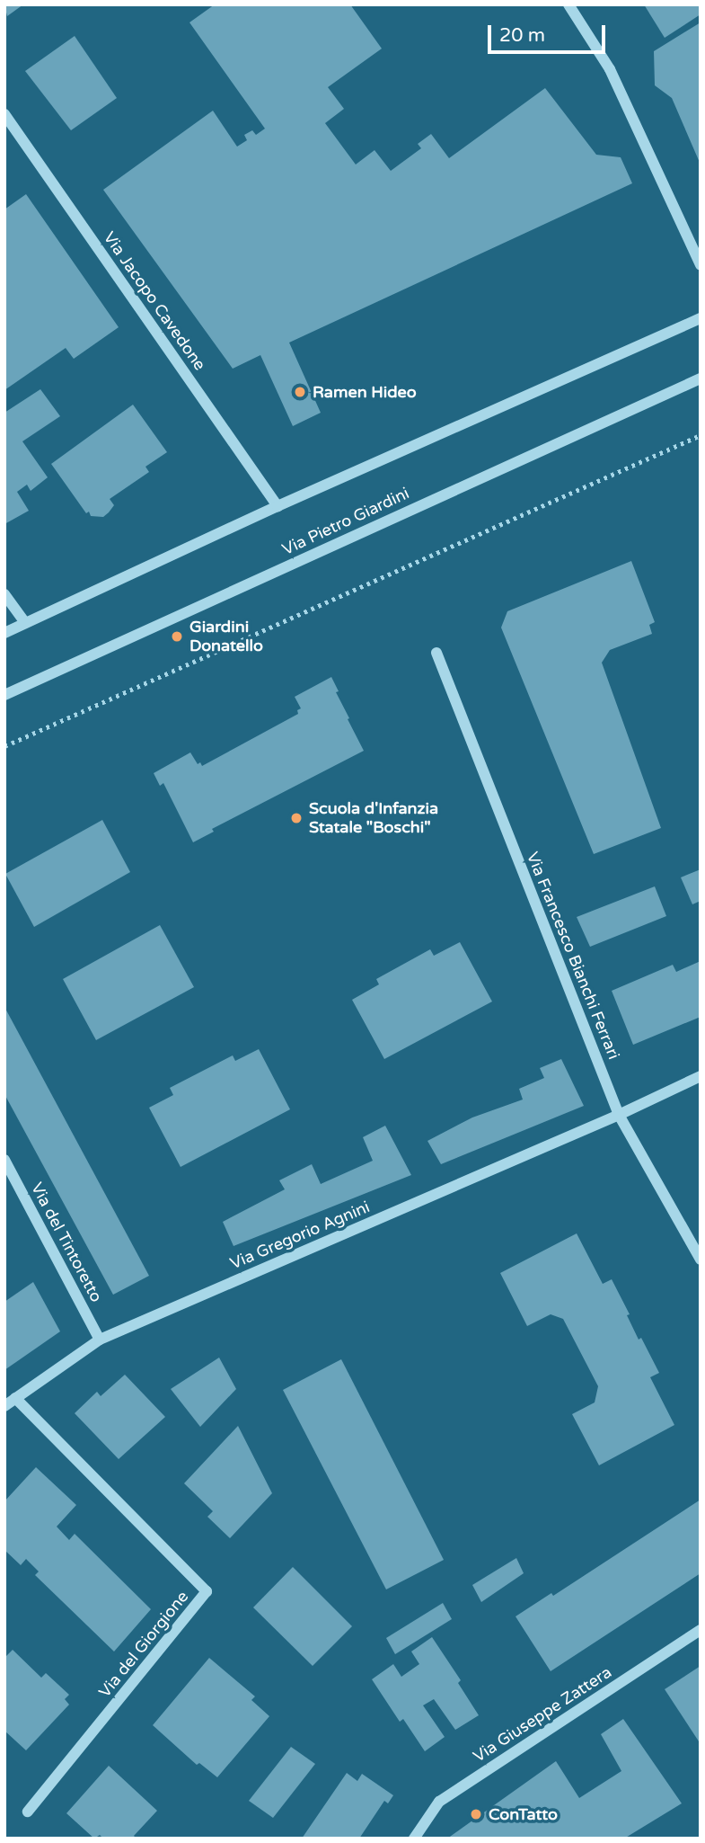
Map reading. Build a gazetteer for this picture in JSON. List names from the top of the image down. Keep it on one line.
{"streets":{"street":["Via Jacopo Cavedone","Via Pietro Giardini","Via Francesco Bianchi Ferrari","Via Gregorio Agnini","Via del Tintoretto","Via del Giorgione","Via Giuseppe Zattera"]},"crossings":[["Via Francesco Bianchi Ferrari","Via Gregorio Agnini"],["Via Gregorio Agnini","Via del Tintoretto"],["Via Gregorio Agnini","Via del Giorgione"]],"places":["Ramen Hideo","Giardini Donatello","Scuola d'Infanzia Statale \"Boschi\"","ConTatto"],"scale_bar":"20 m"}
